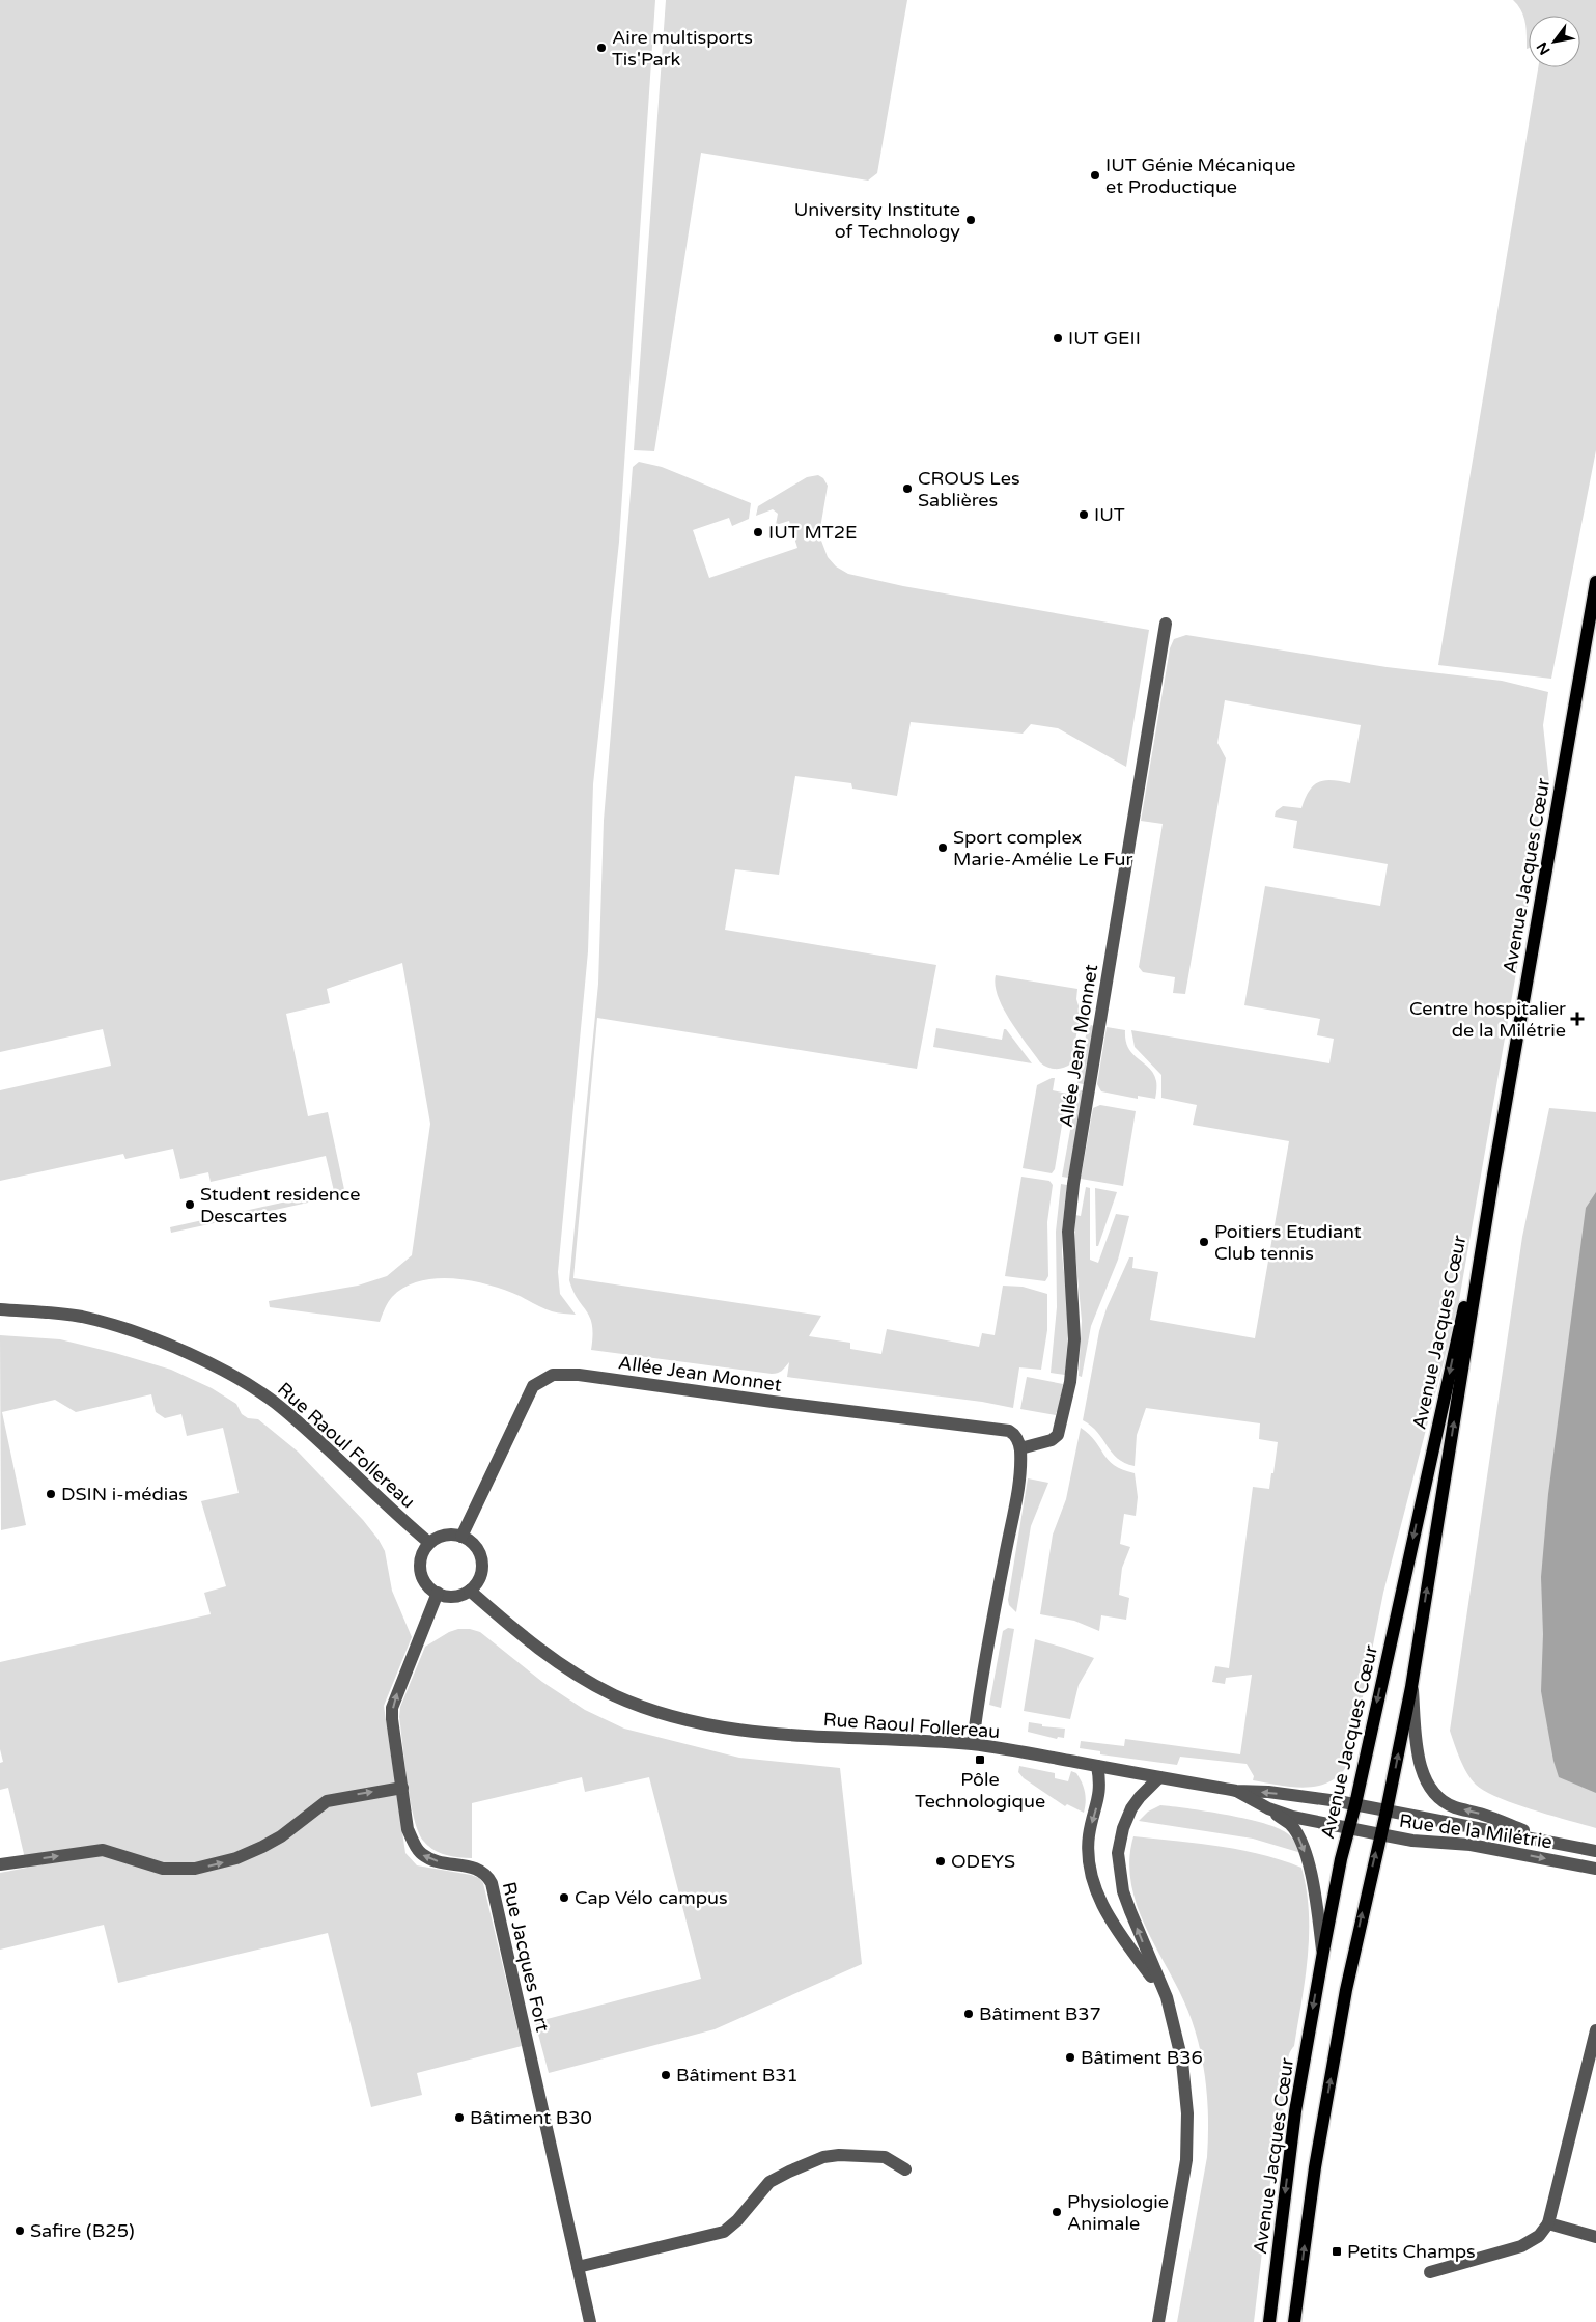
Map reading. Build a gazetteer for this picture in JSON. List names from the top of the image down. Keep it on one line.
{"streets":{"main road":["Avenue Jacques Cœur"],"street":["Allée Jean Monnet","Rue Raoul Follereau","Rue de la Milétrie","Rue Jacques Fort"]},"crossings":[["Avenue Jacques Cœur","Rue Raoul Follereau"],["Avenue Jacques Cœur","Rue de la Milétrie"],["Allée Jean Monnet","Rue Raoul Follereau"],["Allée Jean Monnet","Rue Jacques Fort"],["Rue Raoul Follereau","Rue de la Milétrie"],["Rue Raoul Follereau","Rue Jacques Fort"]],"one_way":["Rue Jacques Fort"],"places":{"other":["Aire multisports Tis'Park","IUT Génie Mécanique et Productique","University Institute of Technology","IUT GEII","CROUS Les Sablières","IUT","IUT MT2E","Sport complex Marie-Amélie Le Fur","Student residence Descartes","Poitiers Etudiant Club tennis","DSIN i-médias","ODEYS","Cap Vélo campus","Bâtiment B37","Bâtiment B36","Bâtiment B31","Bâtiment B30","Physiologie Animale","Safire (B25)"],"health":["Centre hospitalier de la Milétrie"],"transit":["Pôle Technologique","Petits Champs"]},"north":"bottom left"}
